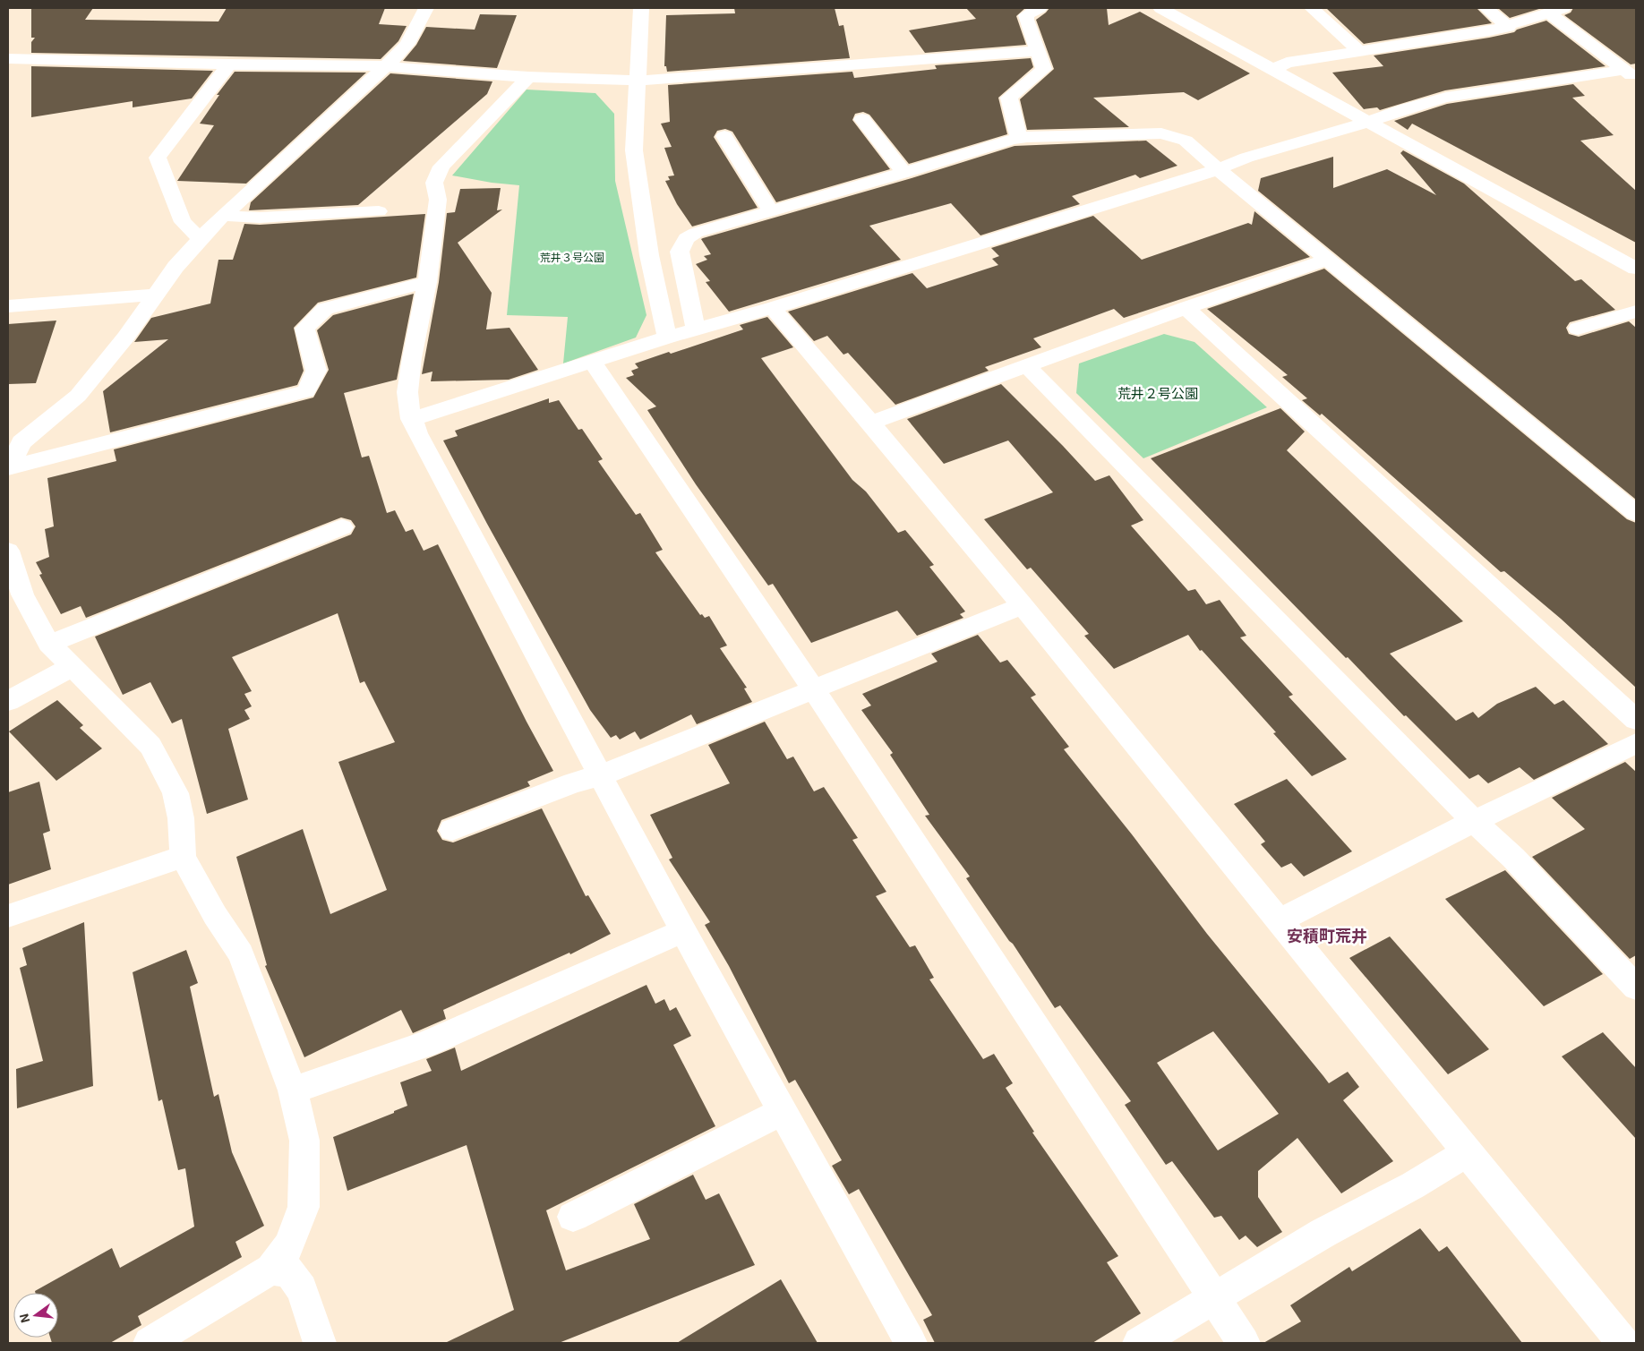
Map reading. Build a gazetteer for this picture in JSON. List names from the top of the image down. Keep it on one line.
{"districts":["安積町荒井"],"parks":["荒井３号公園","荒井２号公園"],"north":"left"}
